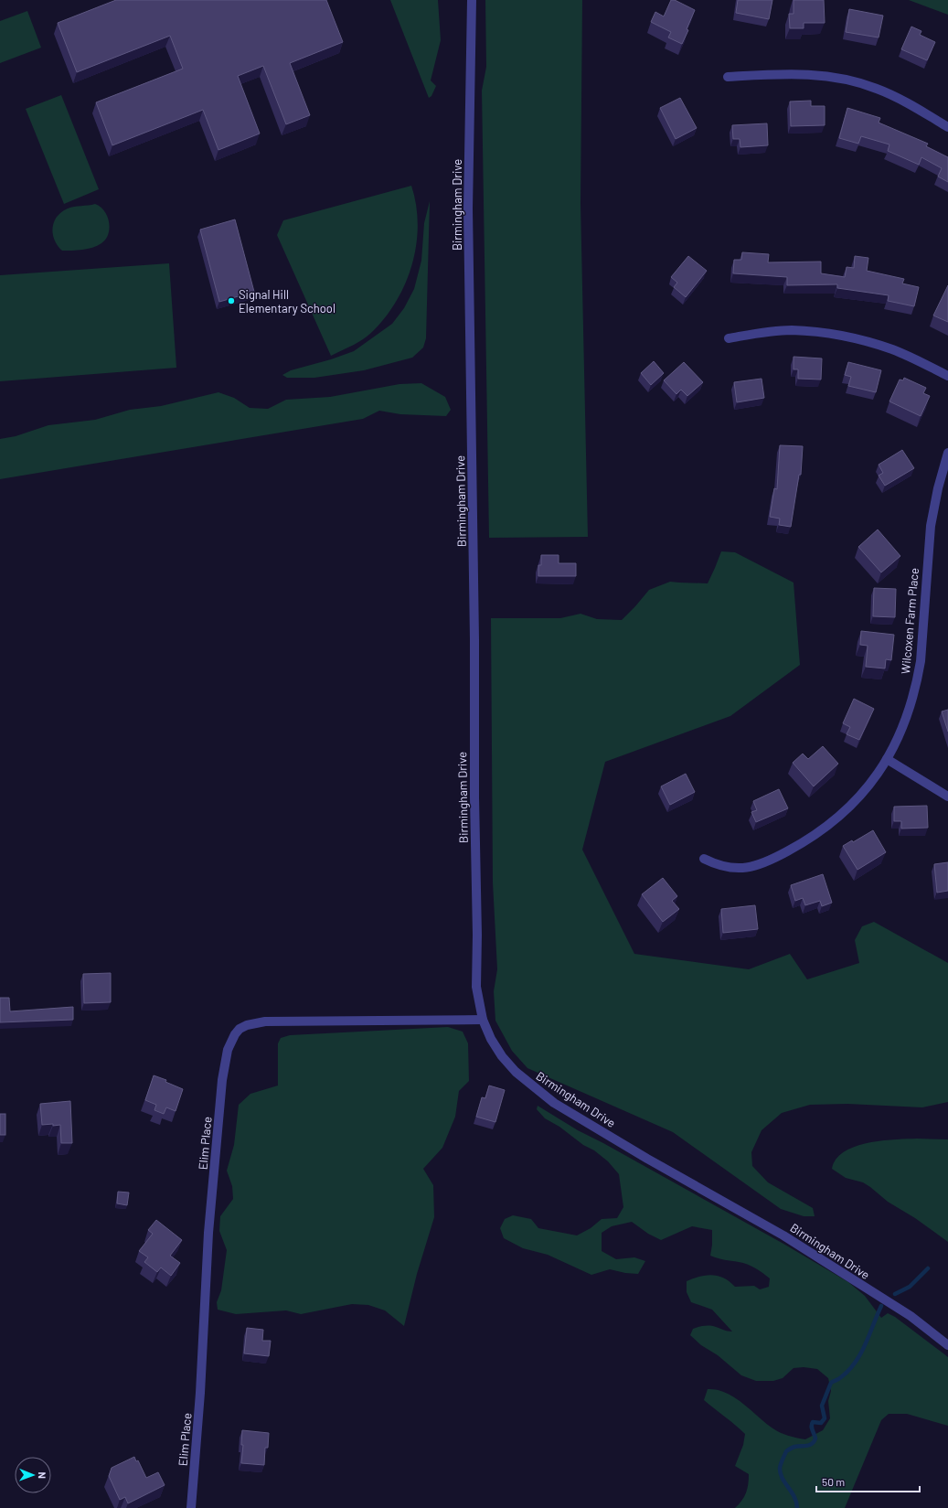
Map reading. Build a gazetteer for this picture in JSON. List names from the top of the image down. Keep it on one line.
{"streets":{"street":["Birmingham Drive","Wilcoxen Farm Place","Elim Place"]},"crossings":[["Birmingham Drive","Elim Place"]],"places":["Signal Hill Elementary School"],"scale_bar":"50 m","north":"right"}
